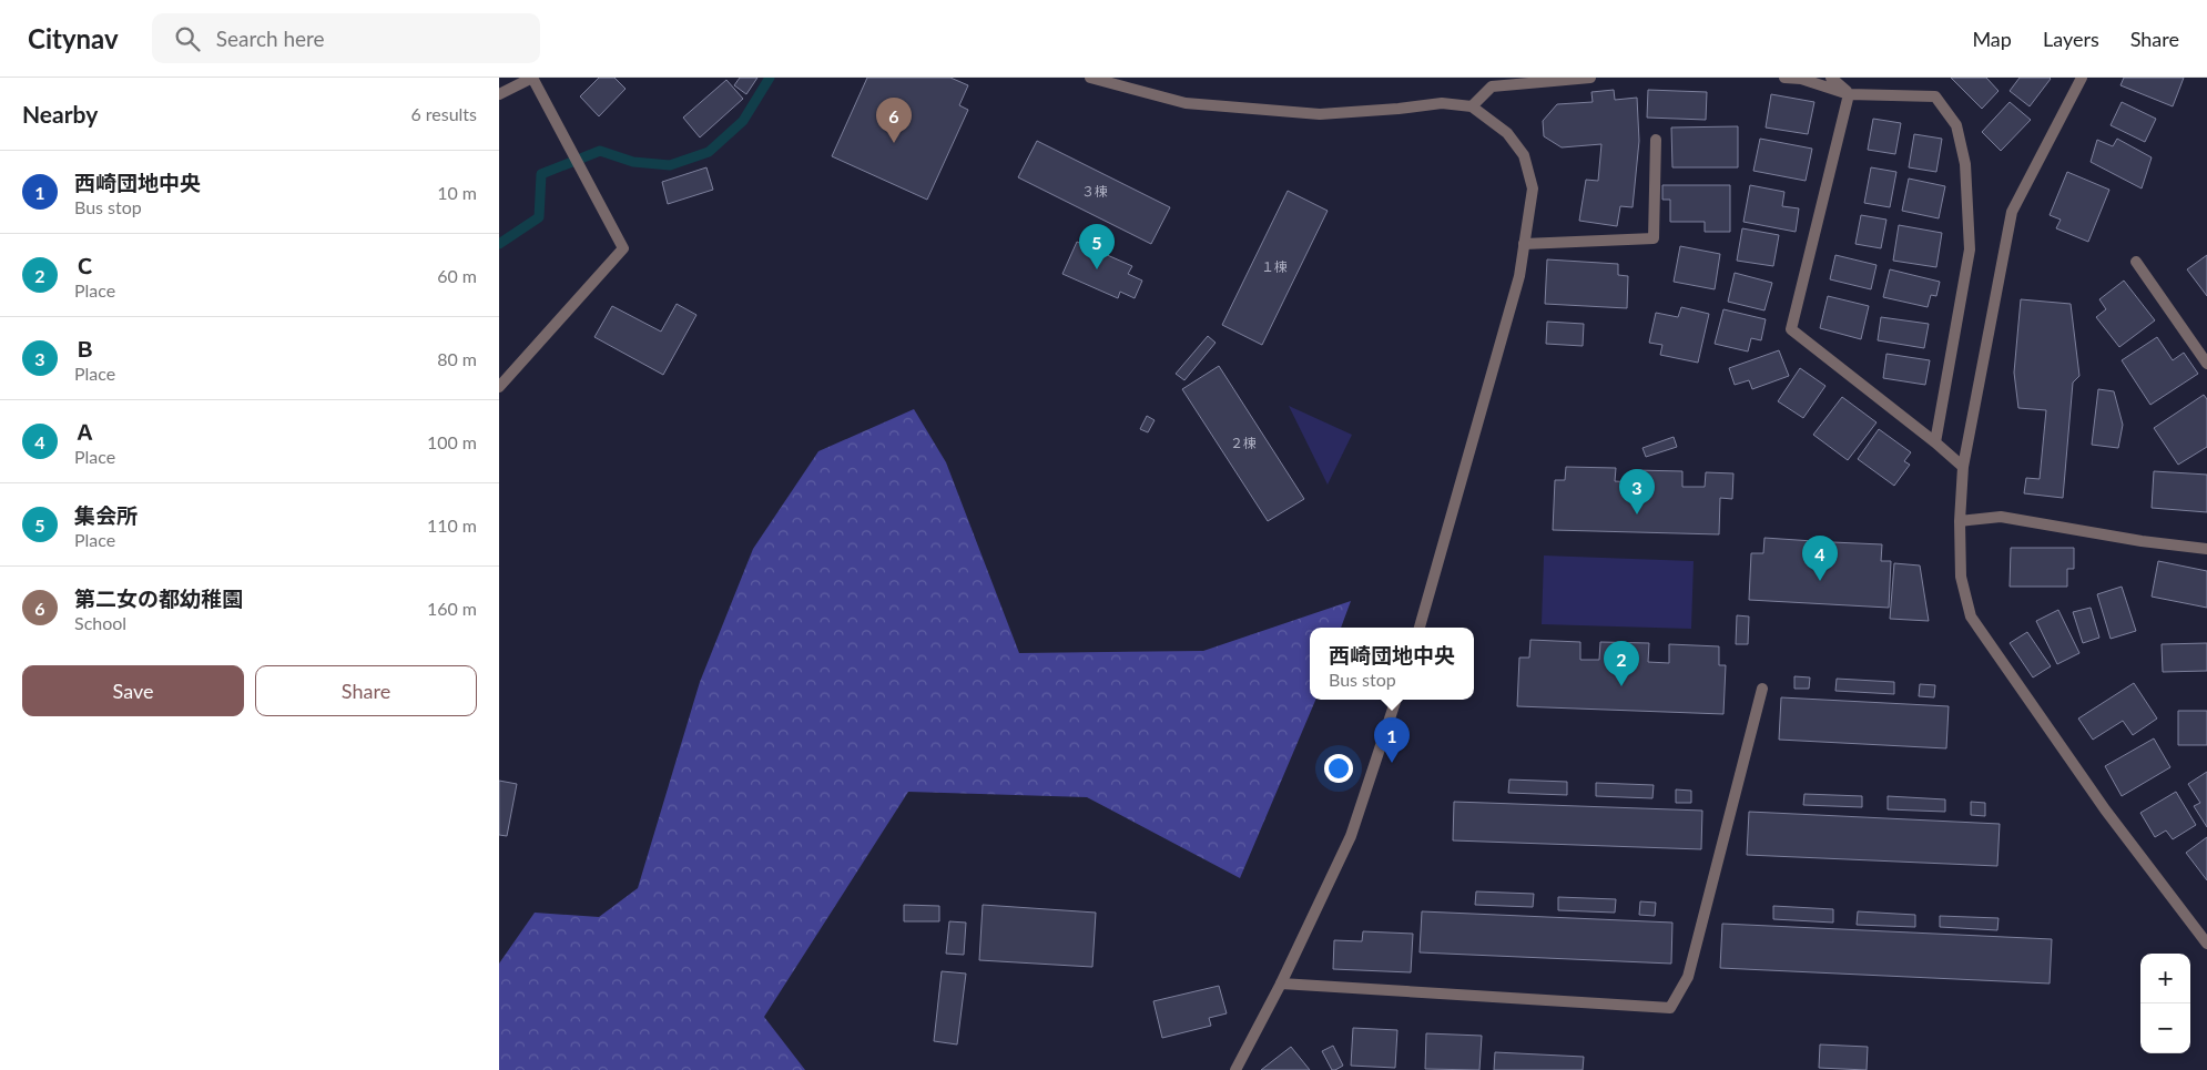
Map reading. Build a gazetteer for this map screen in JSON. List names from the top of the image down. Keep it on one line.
{"house_numbers":["３棟","１棟","２棟"],"page":{"header":"Citynav","search":"Search here","nav":["Map","Layers","Share"],"heading":["Nearby","6 results"],"pins":["6","5","3","4","2","1"],"list":[{"mark":"1","name":"西崎団地中央","note":"Bus stop","value":"10 m"},{"mark":"2","name":"Ｃ","note":"Place","value":"60 m"},{"mark":"3","name":"Ｂ","note":"Place","value":"80 m"},{"mark":"4","name":"Ａ","note":"Place","value":"100 m"},{"mark":"5","name":"集会所","note":"Place","value":"110 m"},{"mark":"6","name":"第二女の都幼稚園","note":"School","value":"160 m"}],"popup":["西崎団地中央","Bus stop"],"buttons":["Save","Share"],"map_buttons":["+","−"]}}
